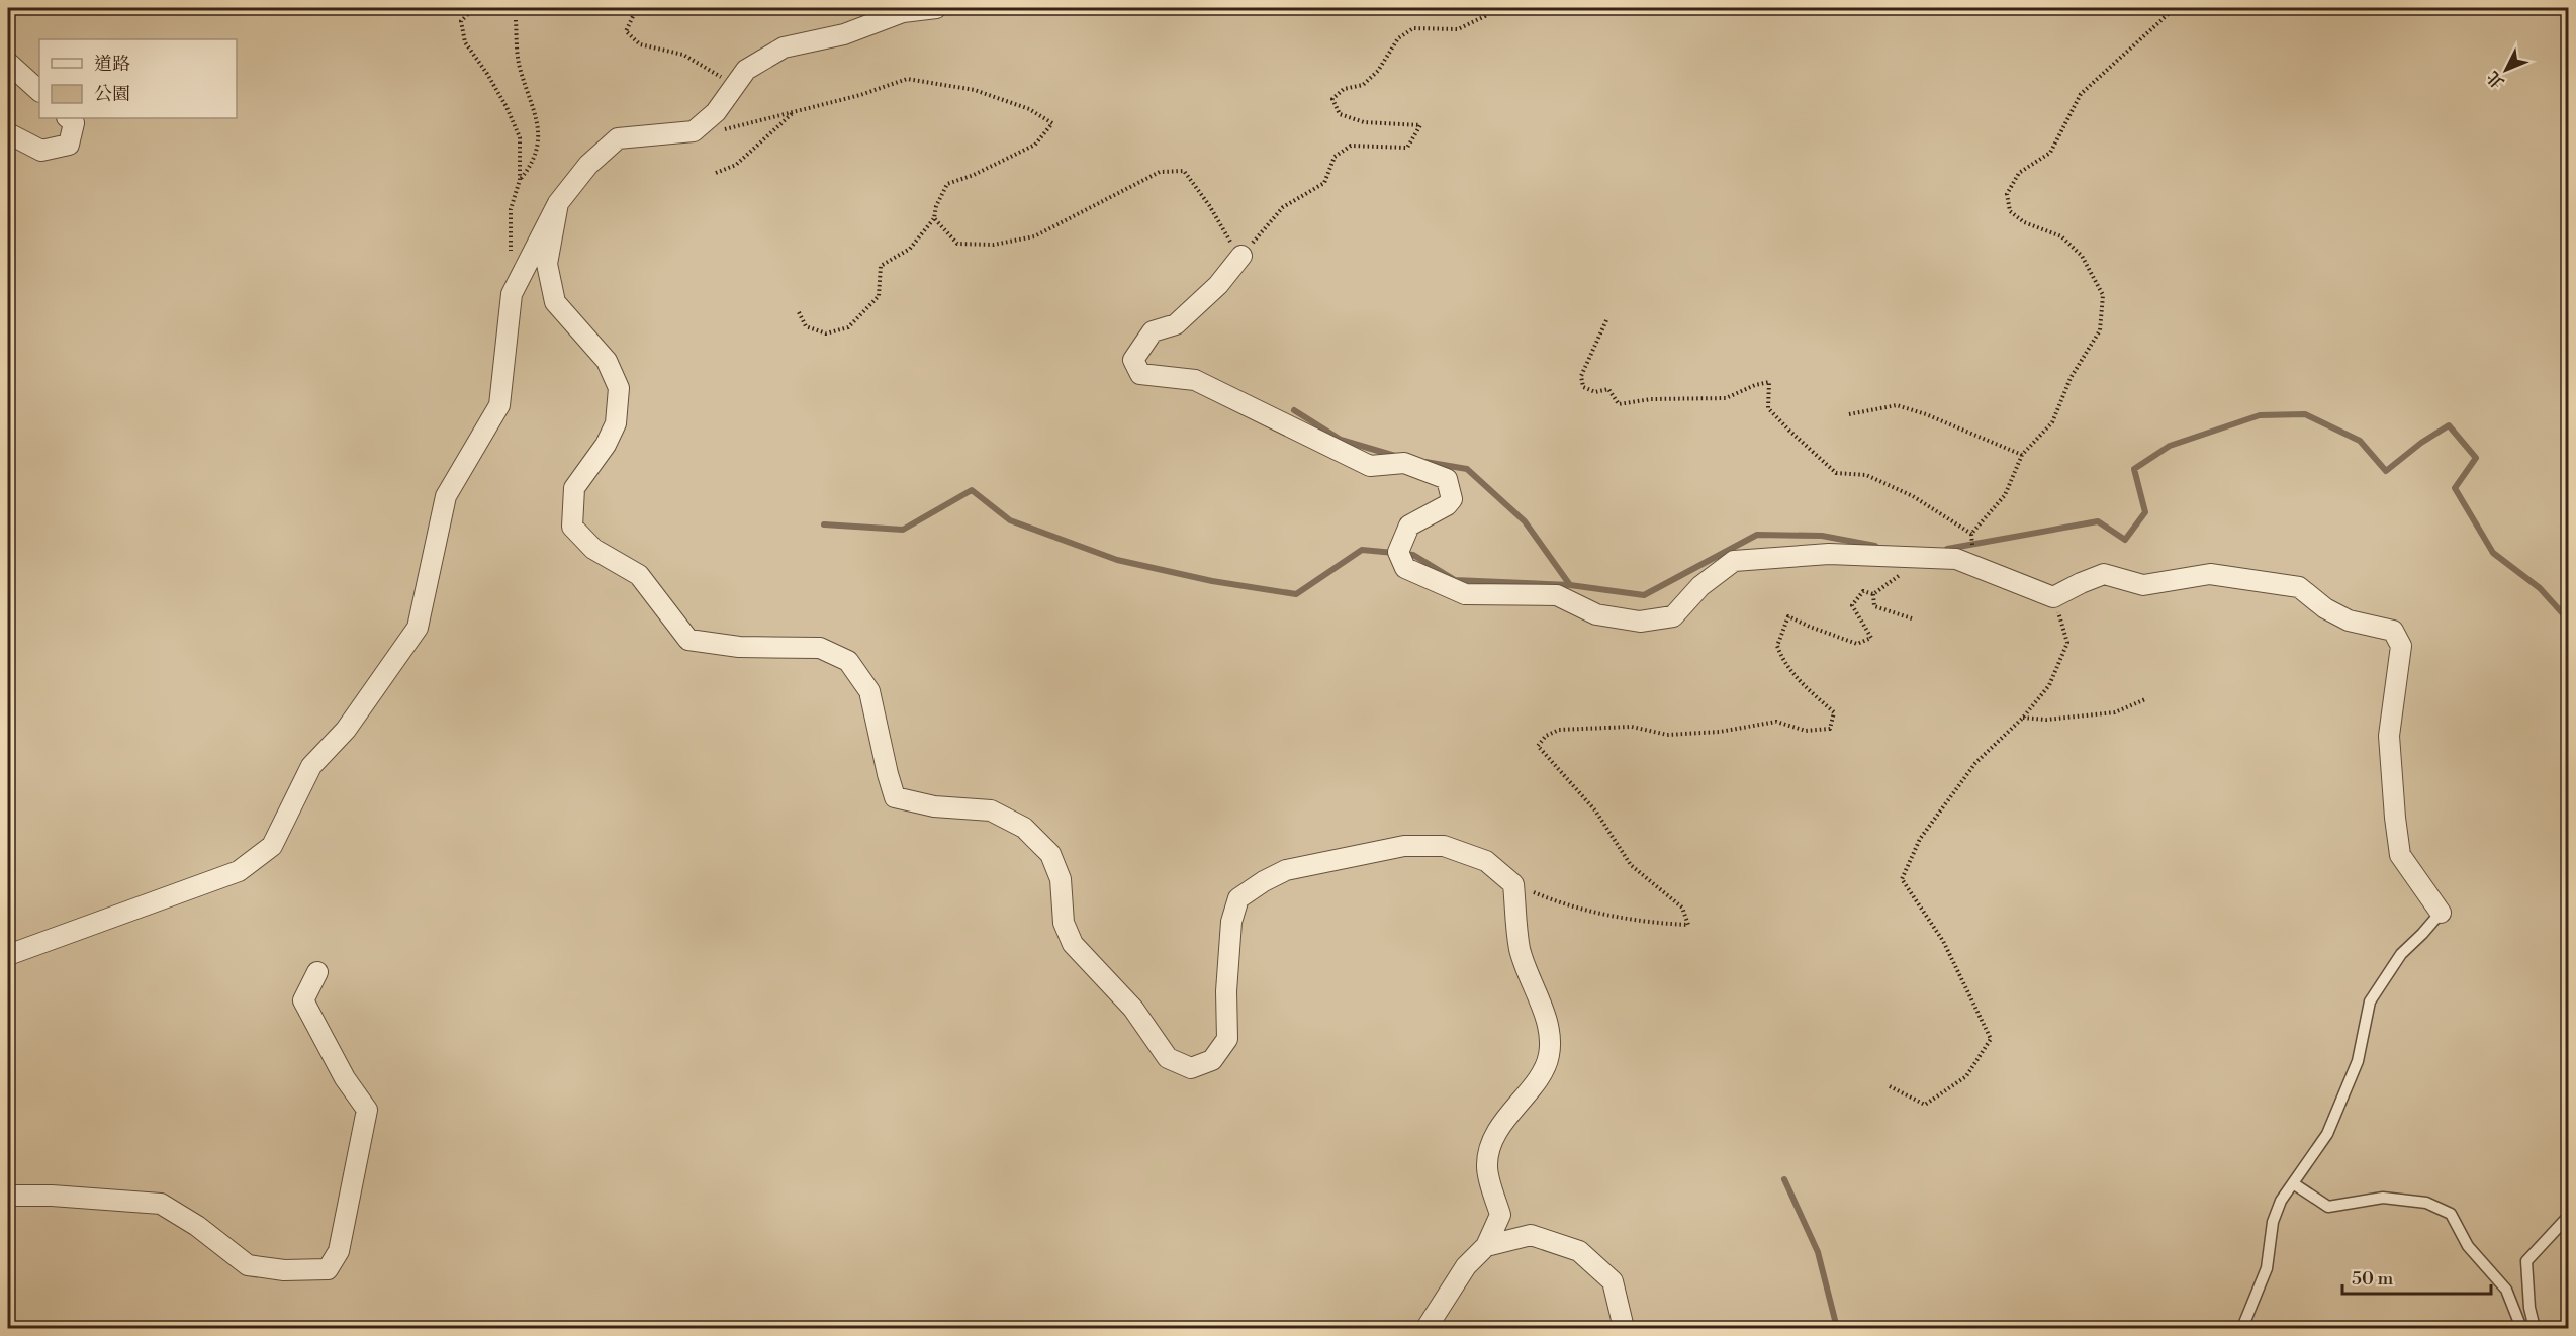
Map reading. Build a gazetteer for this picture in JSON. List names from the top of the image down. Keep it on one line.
{"legend":["道路","公園"],"scale_bar":"50 m","north":"bottom left"}
